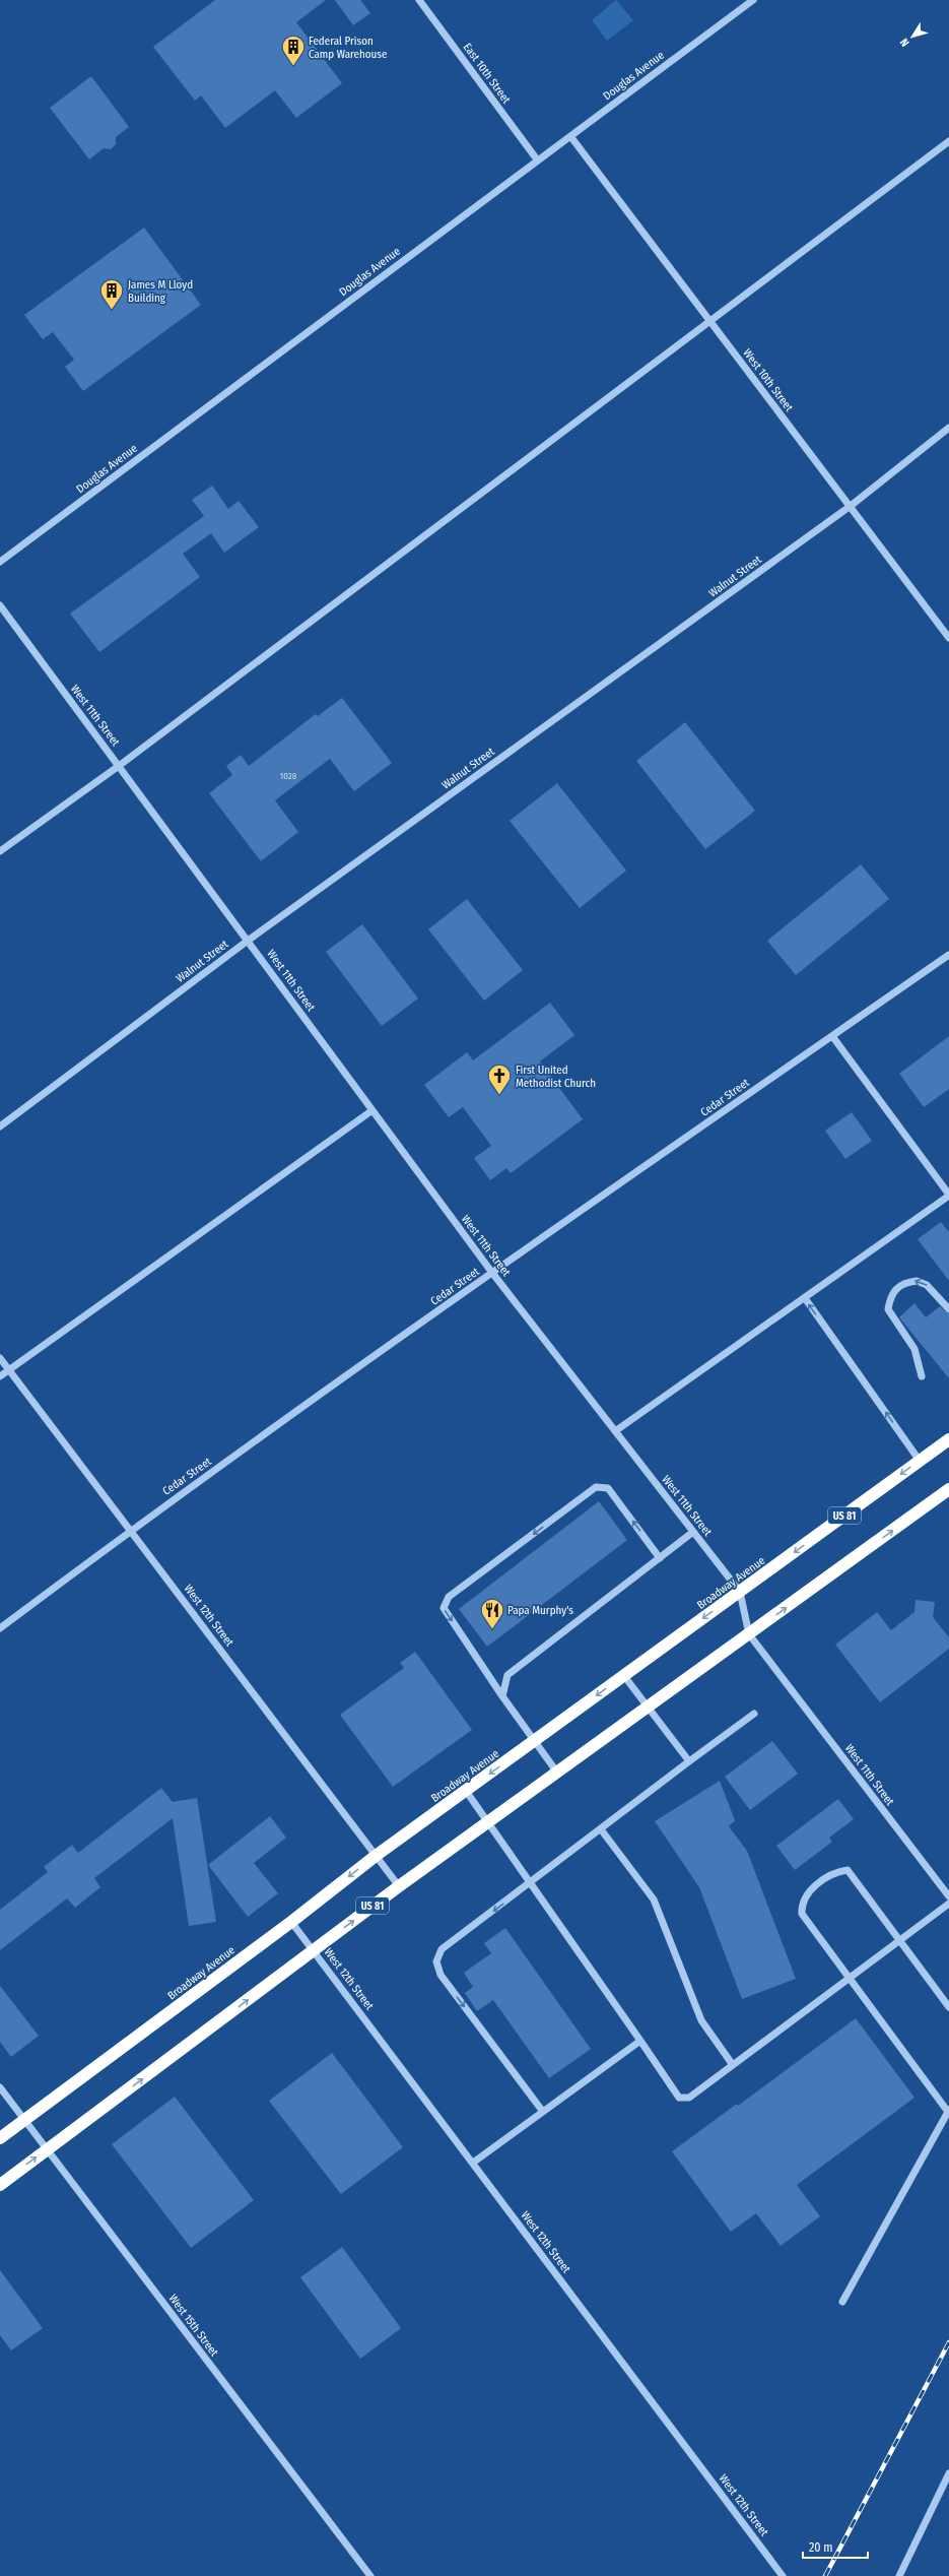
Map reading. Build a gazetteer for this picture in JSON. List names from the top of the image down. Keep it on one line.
{"streets":{"highway":["US 81","Broadway Avenue"],"street":["East 10th Street","Douglas Avenue","West 10th Street","Walnut Street","West 11th Street","Cedar Street","West 12th Street","West 15th Street"]},"crossings":[["East 10th Street","Douglas Avenue"],["Douglas Avenue","West 10th Street"],["West 10th Street","Walnut Street"],["Walnut Street","West 11th Street"],["West 11th Street","Cedar Street"],["West 11th Street","US 81"],["West 11th Street","Broadway Avenue"],["Cedar Street","West 12th Street"],["US 81","West 12th Street"],["US 81","West 15th Street"],["Broadway Avenue","West 12th Street"],["Broadway Avenue","West 15th Street"]],"places":{"building":["Federal Prison Camp Warehouse","James M Lloyd Building"],"church":["First United Methodist Church"],"restaurant":["Papa Murphy's"]},"house_numbers":["1028"],"scale_bar":"20 m","north":"bottom left"}
